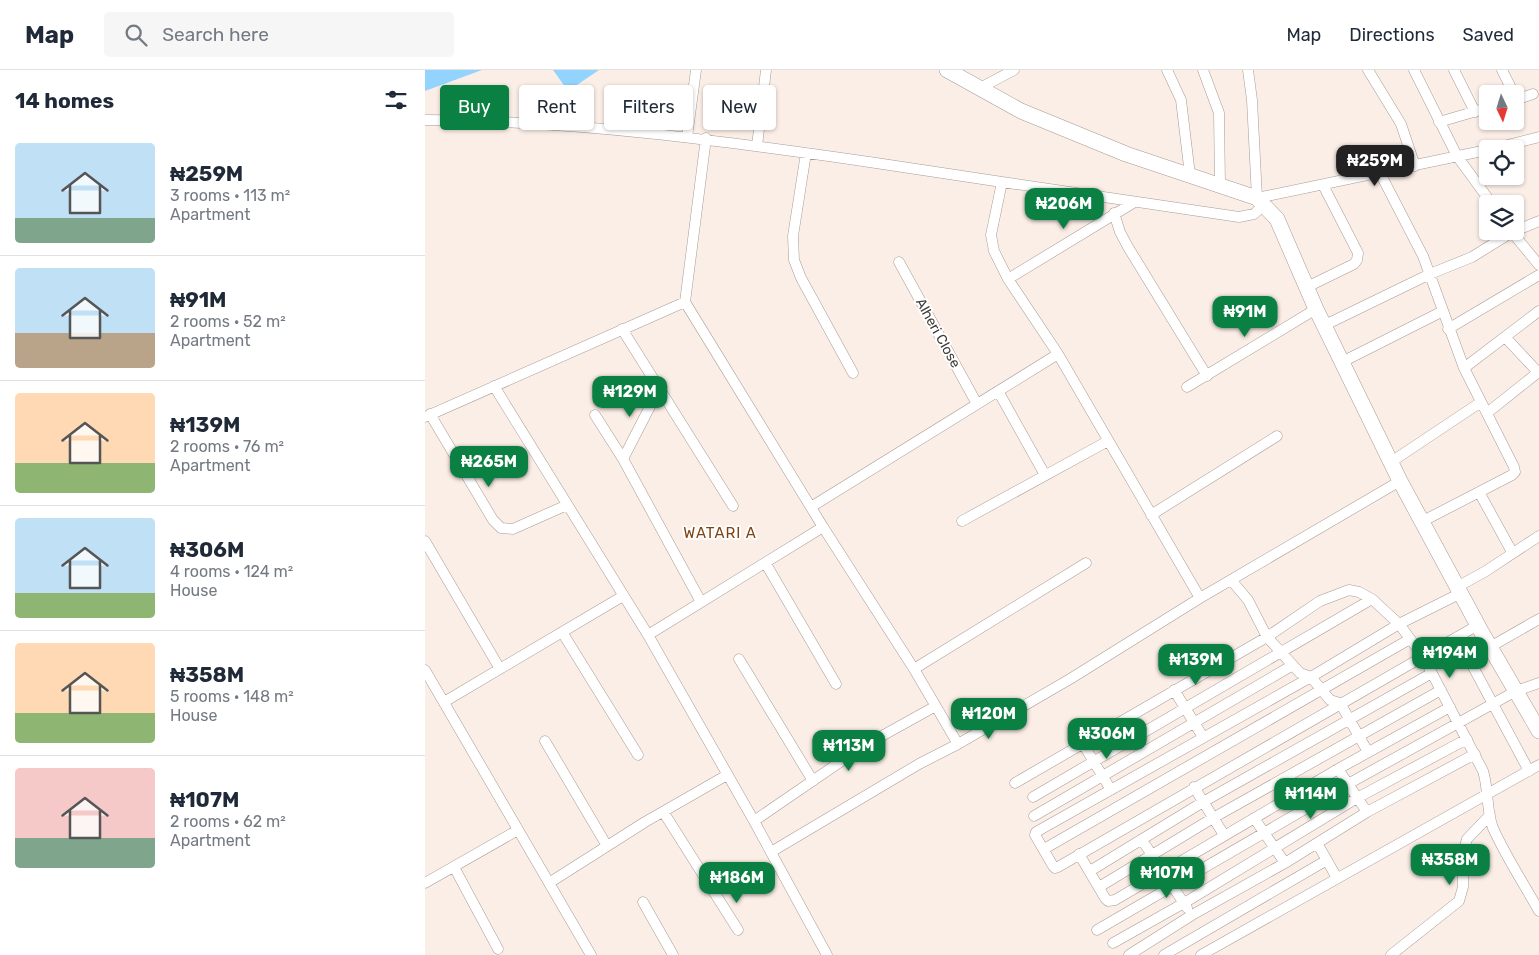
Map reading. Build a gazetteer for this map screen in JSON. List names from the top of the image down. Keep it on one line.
{"streets":{"street":["Alheri Close"]},"districts":["WATARI A"],"north":"bottom","page":{"header":"Map","search":"Search here","nav":["Map","Directions","Saved"],"heading":"14 homes","chip":["Buy","Rent","Filters","New"],"list":[{"name":"₦259M","note":"3 rooms · 113 m² · Apartment"},{"name":"₦91M","note":"2 rooms · 52 m² · Apartment"},{"name":"₦139M","note":"2 rooms · 76 m² · Apartment"},{"name":"₦306M","note":"4 rooms · 124 m² · House"},{"name":"₦358M","note":"5 rooms · 148 m² · House"},{"name":"₦107M","note":"2 rooms · 62 m² · Apartment"}],"price":["₦259M","₦206M","₦91M","₦129M","₦265M","₦194M","₦139M","₦120M","₦306M","₦113M","₦114M","₦358M","₦107M","₦186M"]}}
